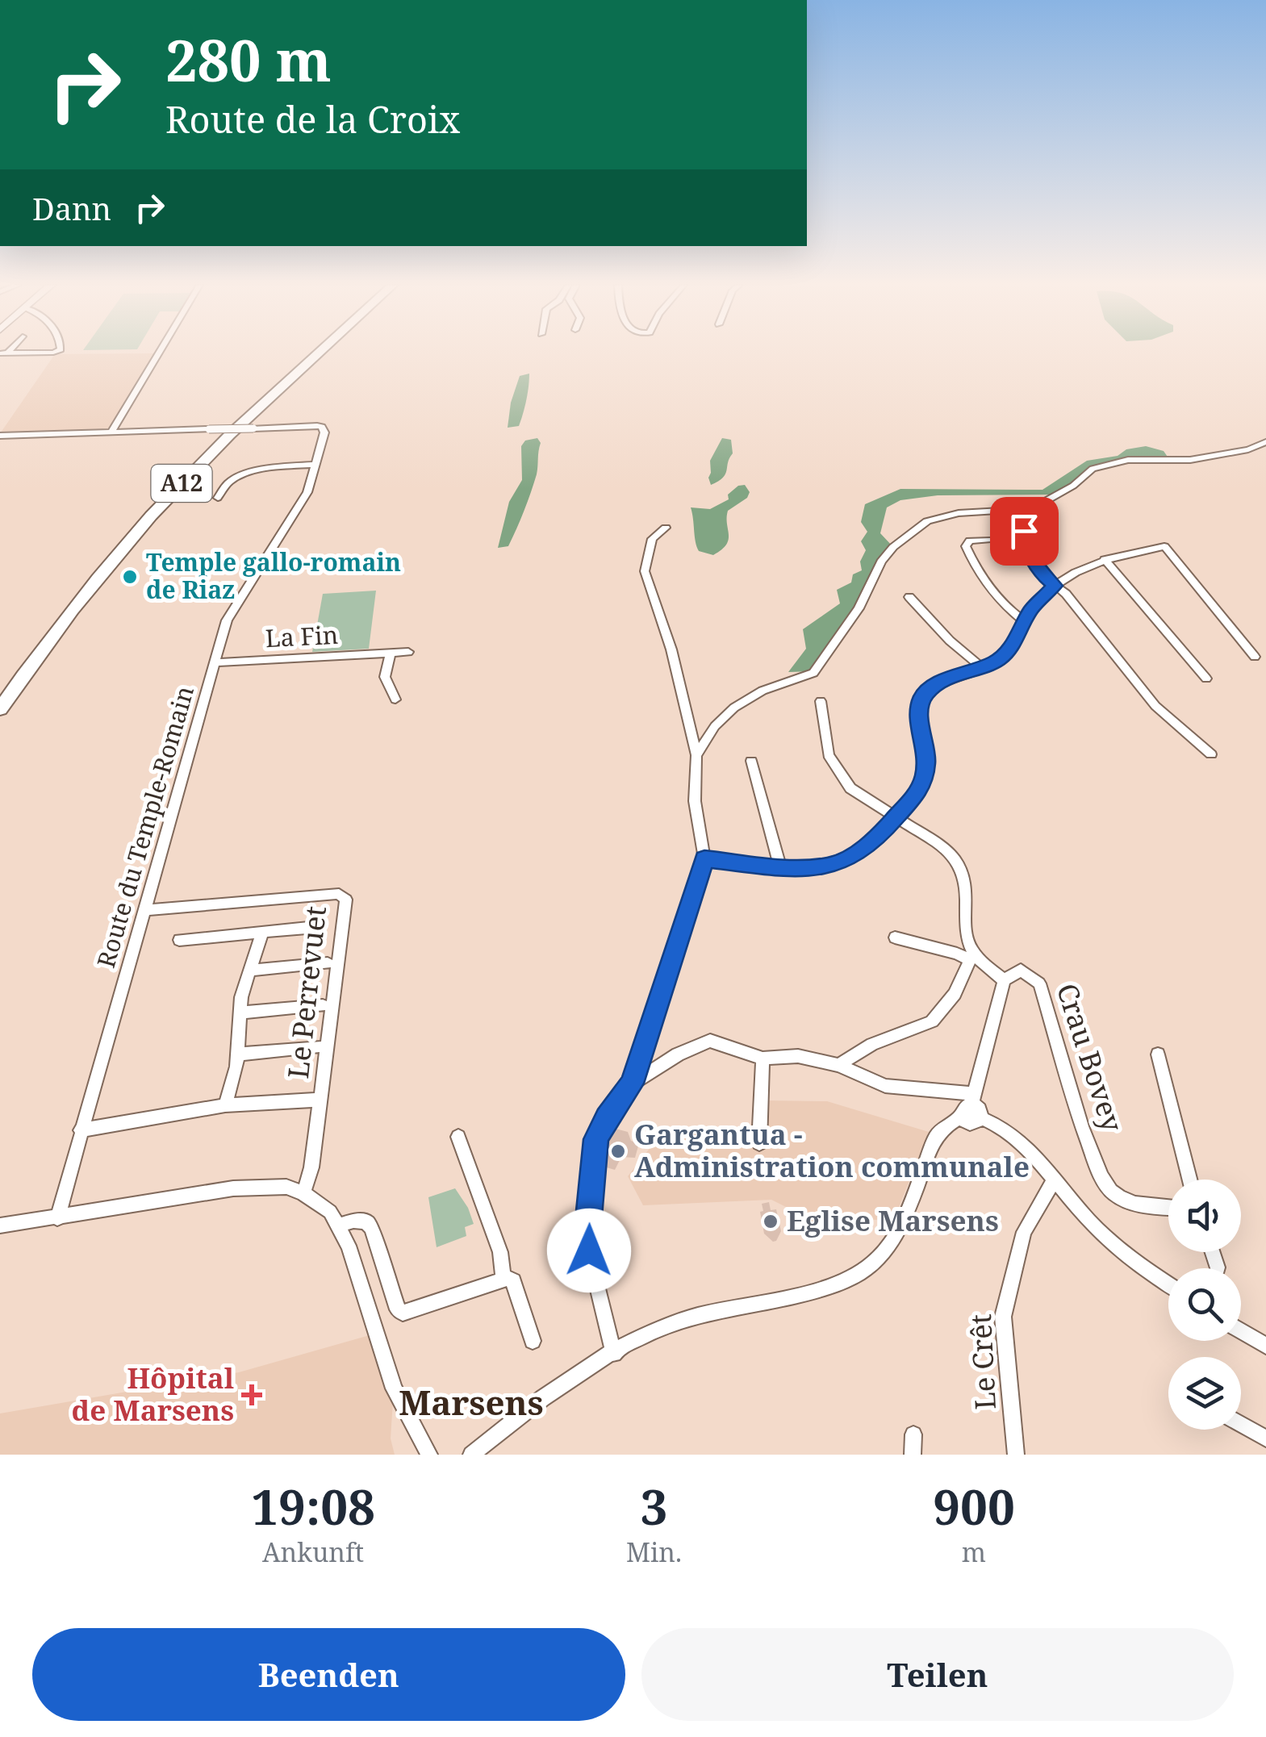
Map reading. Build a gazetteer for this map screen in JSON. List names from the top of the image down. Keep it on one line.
{"streets":{"highway":["A12"],"street":["La Fin","Route du Temple-Romain","Le Perrevuet","Crau Bovey","Le Crêt"]},"crossings":[["La Fin","Route du Temple-Romain"],["Route du Temple-Romain","Le Perrevuet"]],"districts":["Marsens"],"places":{"other":["Temple gallo-romain de Riaz","Gargantua - Administration communale","Eglise Marsens"],"health":["Hôpital de Marsens"]},"page":{"turn":["280 m","Route de la Croix"],"then":"Dann","eta":["19:08","Ankunft","3","Min.","900","m"],"buttons":["Beenden","Teilen"]}}
